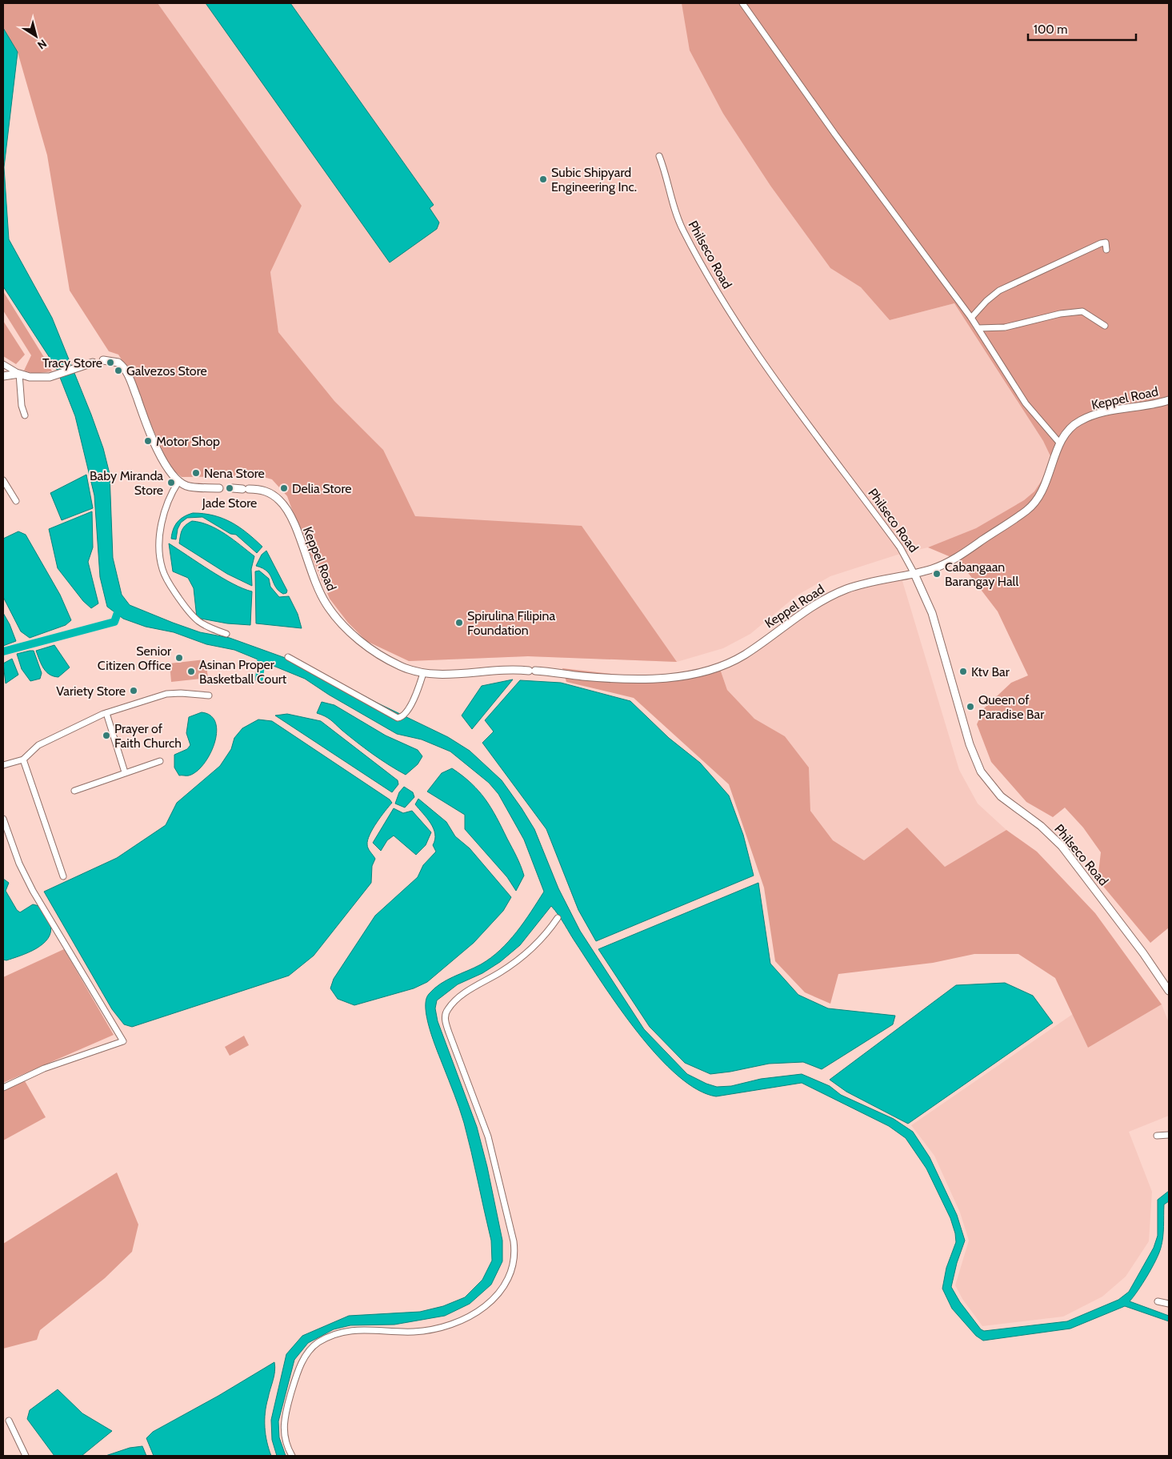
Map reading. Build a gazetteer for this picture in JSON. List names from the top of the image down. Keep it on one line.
{"streets":{"street":["Philseco Road","Keppel Road"]},"crossings":[["Philseco Road","Keppel Road"]],"places":["Subic Shipyard Engineering Inc.","Tracy Store","Galvezos Store","Motor Shop","Nena Store","Baby Miranda Store","Jade Store","Delia Store","Cabangaan Barangay Hall","Spirulina Filipina Foundation","Senior Citizen Office","Asinan Proper Basketball Court","Ktv Bar","Variety Store","Queen of Paradise Bar","Prayer of Faith Church"],"scale_bar":"100 m","north":"bottom right"}
